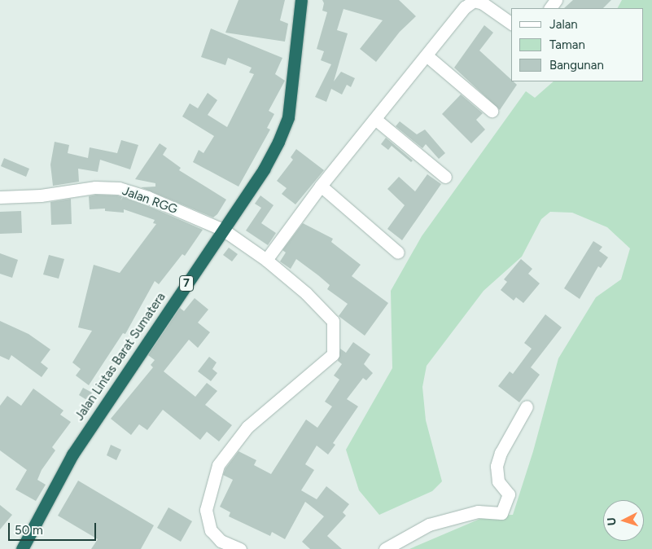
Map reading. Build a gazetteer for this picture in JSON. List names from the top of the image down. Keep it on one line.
{"streets":{"highway":["7","Jalan Lintas Barat Sumatera"],"street":["Jalan RGG"]},"crossings":[["Jalan RGG","Jalan Lintas Barat Sumatera"]],"legend":["Jalan","Taman","Bangunan"],"scale_bar":"50 m","north":"left"}
